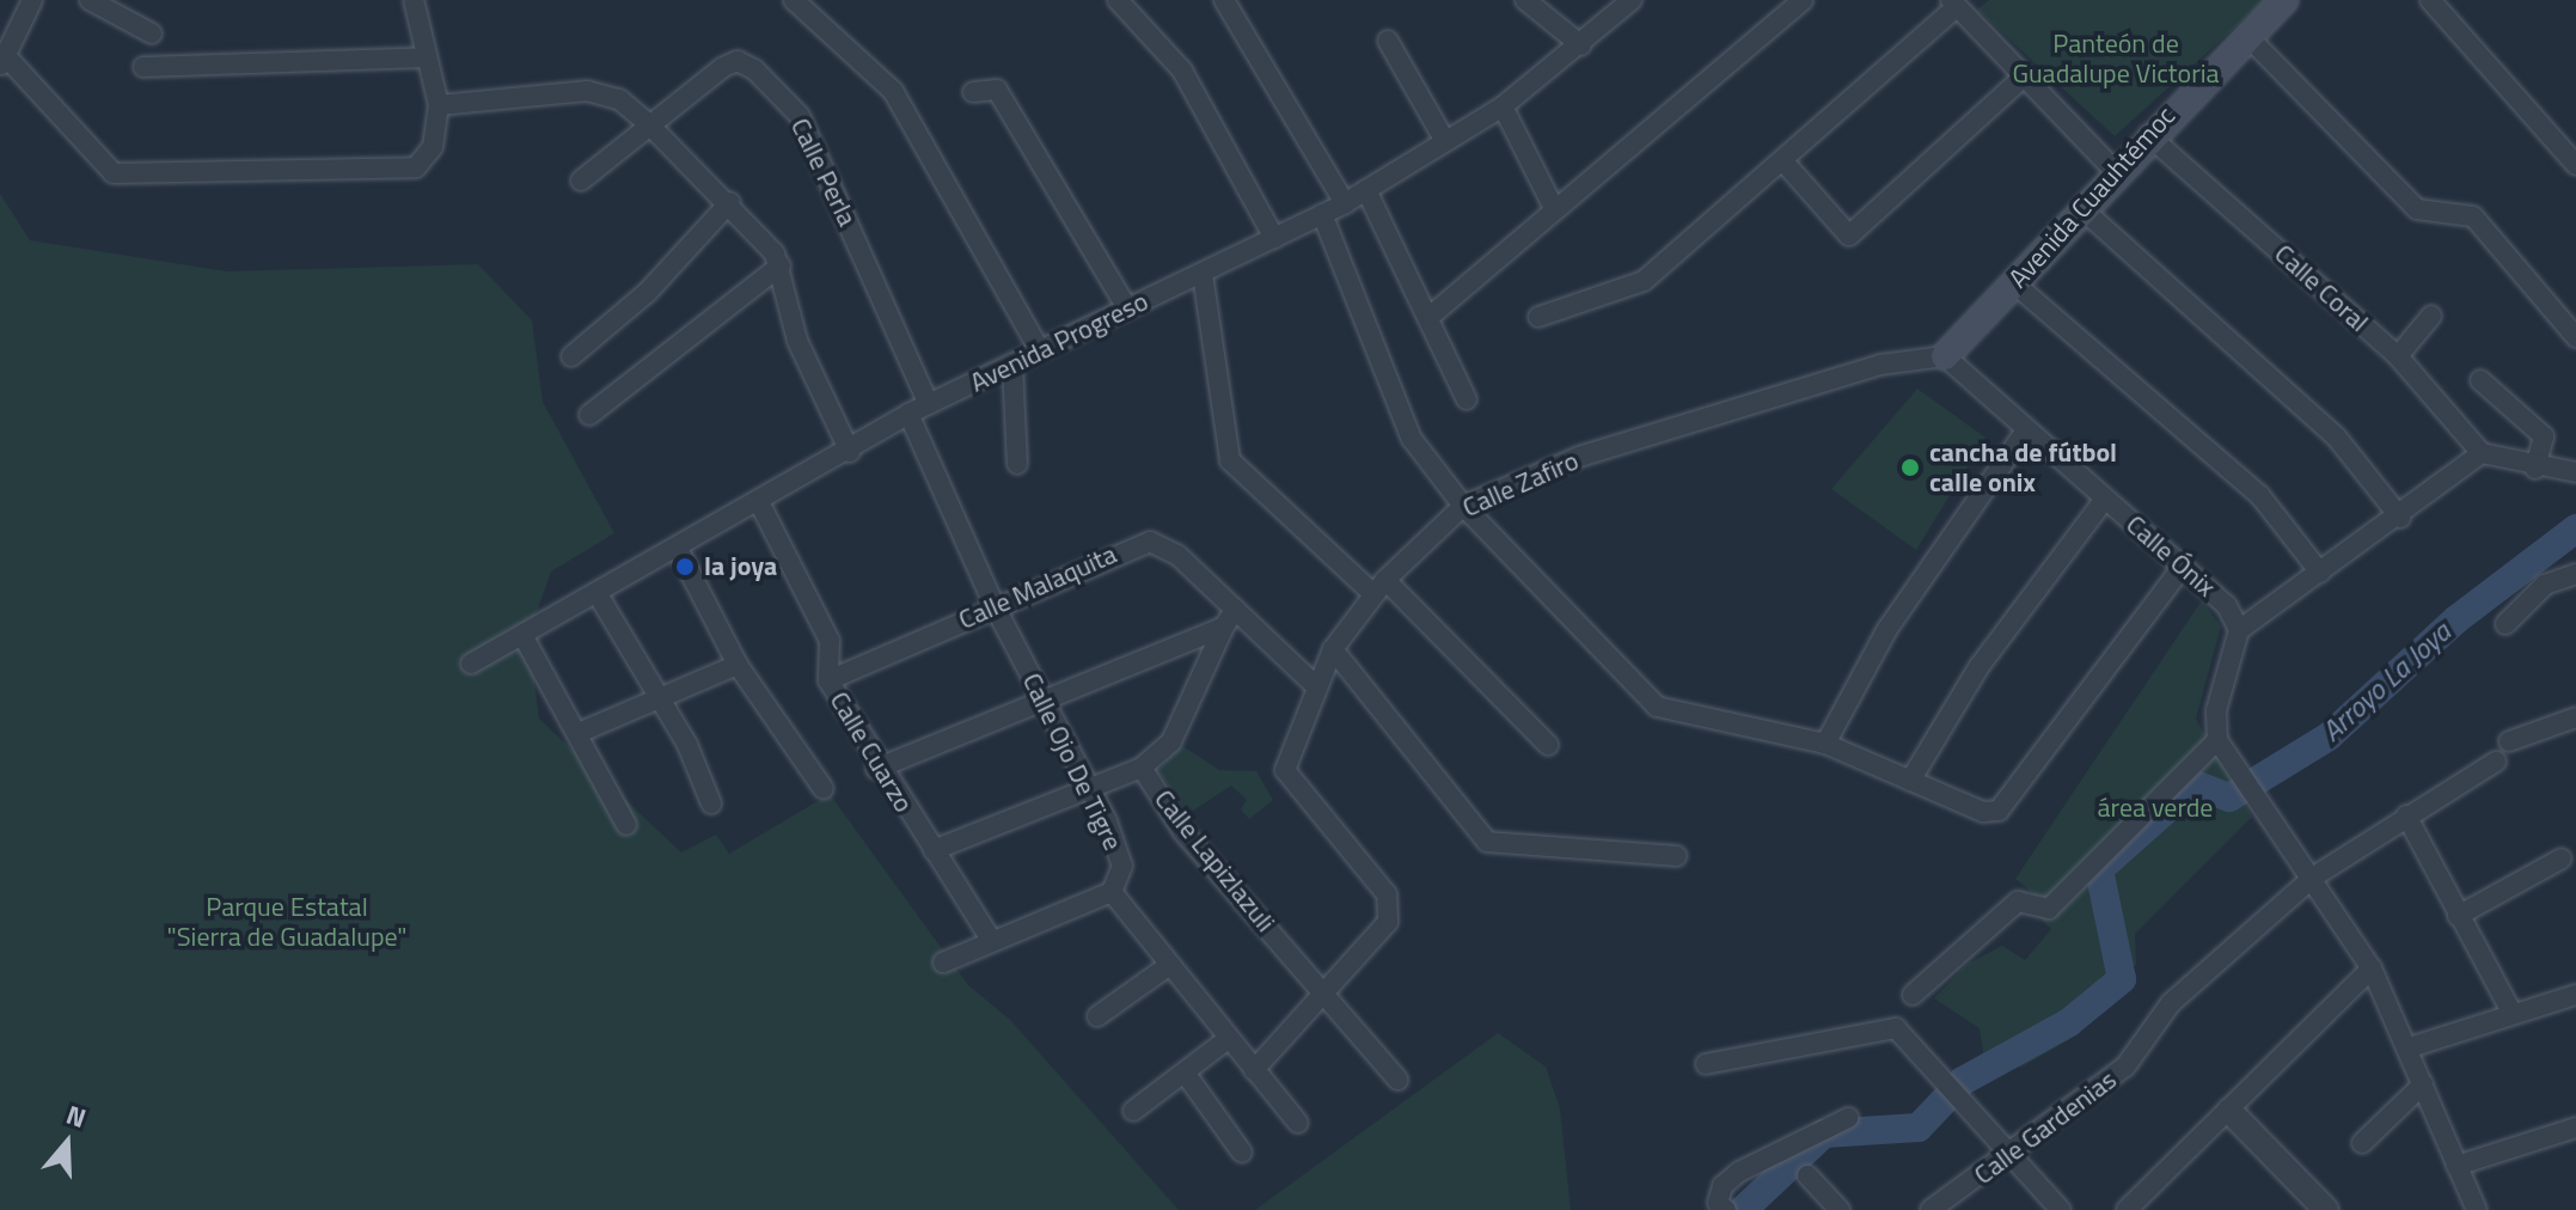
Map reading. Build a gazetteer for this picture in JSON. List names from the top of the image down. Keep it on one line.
{"streets":{"main road":["Avenida Cuauhtémoc"],"street":["Calle Perla","Calle Coral","Avenida Progreso","Calle Zafiro","Calle Ónix","Calle Malaquita","Calle Cuarzo","Calle Ojo De Tigre","Calle Lapizlazuli","Calle Gardenias"]},"crossings":[["Calle Perla","Avenida Progreso"],["Avenida Cuauhtémoc","Calle Coral"],["Avenida Cuauhtémoc","Calle Zafiro"],["Avenida Cuauhtémoc","Calle Ónix"],["Avenida Progreso","Calle Cuarzo"],["Avenida Progreso","Calle Ojo De Tigre"],["Calle Zafiro","Calle Ónix"],["Calle Zafiro","Calle Malaquita"],["Calle Zafiro","Calle Lapizlazuli"],["Calle Malaquita","Calle Cuarzo"],["Calle Malaquita","Calle Ojo De Tigre"],["Calle Malaquita","Calle Lapizlazuli"]],"water":["Arroyo La Joya"],"parks":["Panteón de Guadalupe Victoria","área verde","Parque Estatal \"Sierra de Guadalupe\""],"places":["cancha de fútbol calle onix","la joya"],"north":"top"}
